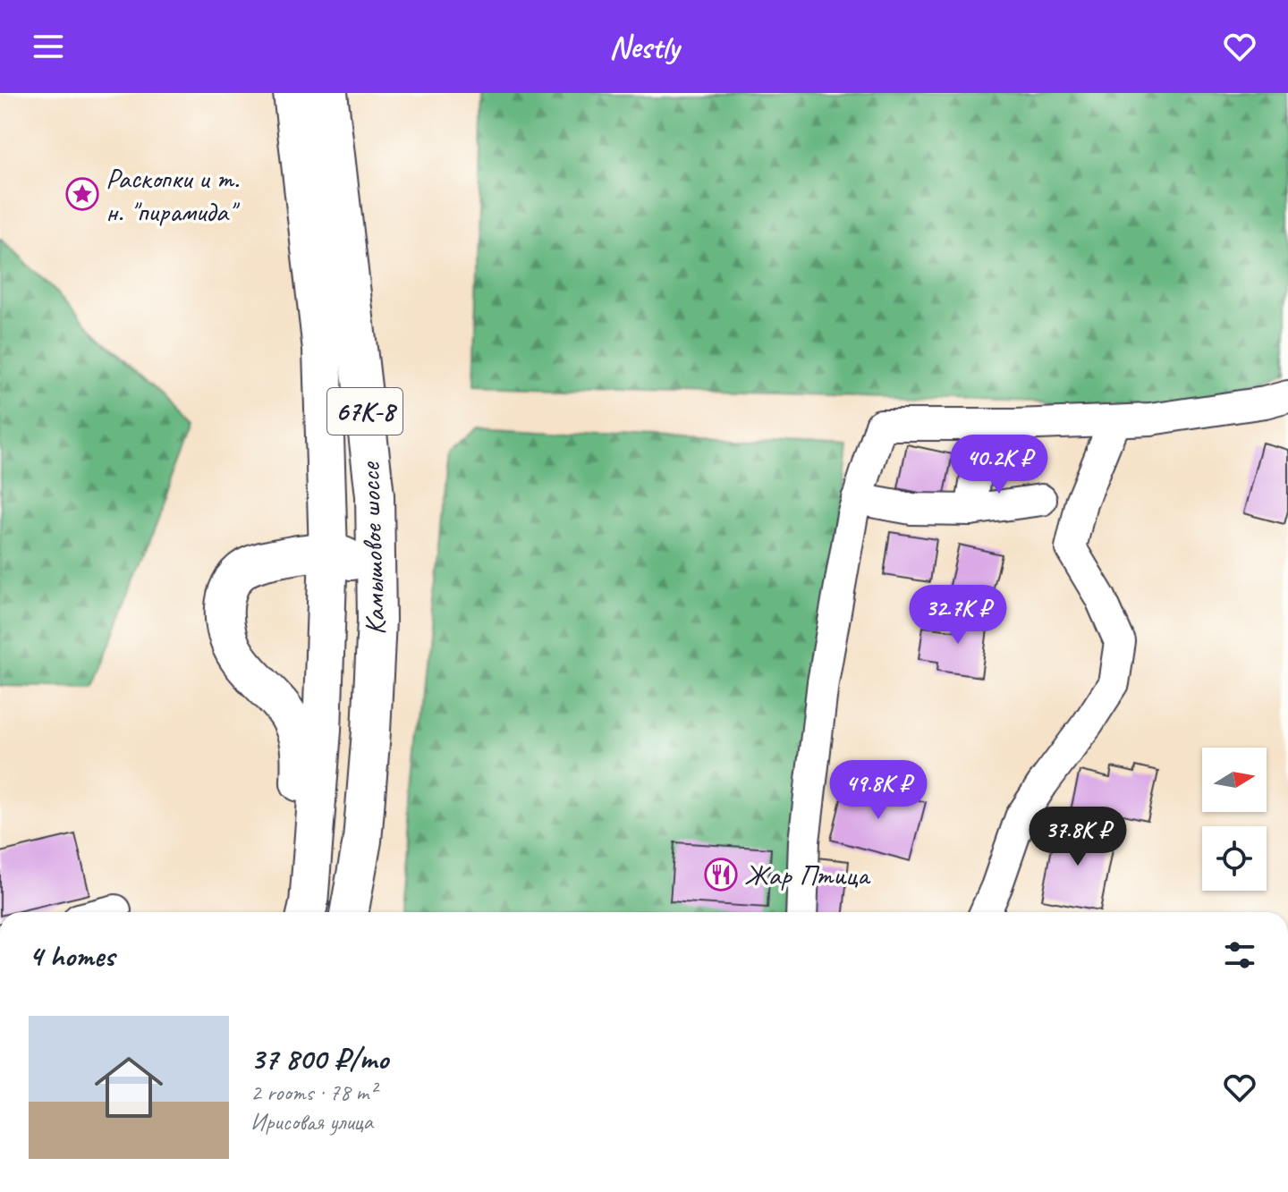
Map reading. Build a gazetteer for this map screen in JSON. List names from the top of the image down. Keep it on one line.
{"streets":{"main road":["67К-8","Камышовое шоссе"]},"places":{"place":["Раскопки и т. н. \"пирамида\""],"restaurant":["Жар Птица"]},"north":"right","page":{"header":"Nestly","price":["40.2K ₽","32.7K ₽","49.8K ₽","37.8K ₽"],"heading":"4 homes","list":[{"name":"37 800 ₽/mo","note":"2 rooms · 78 m² · Ирисовая улица"}]}}
